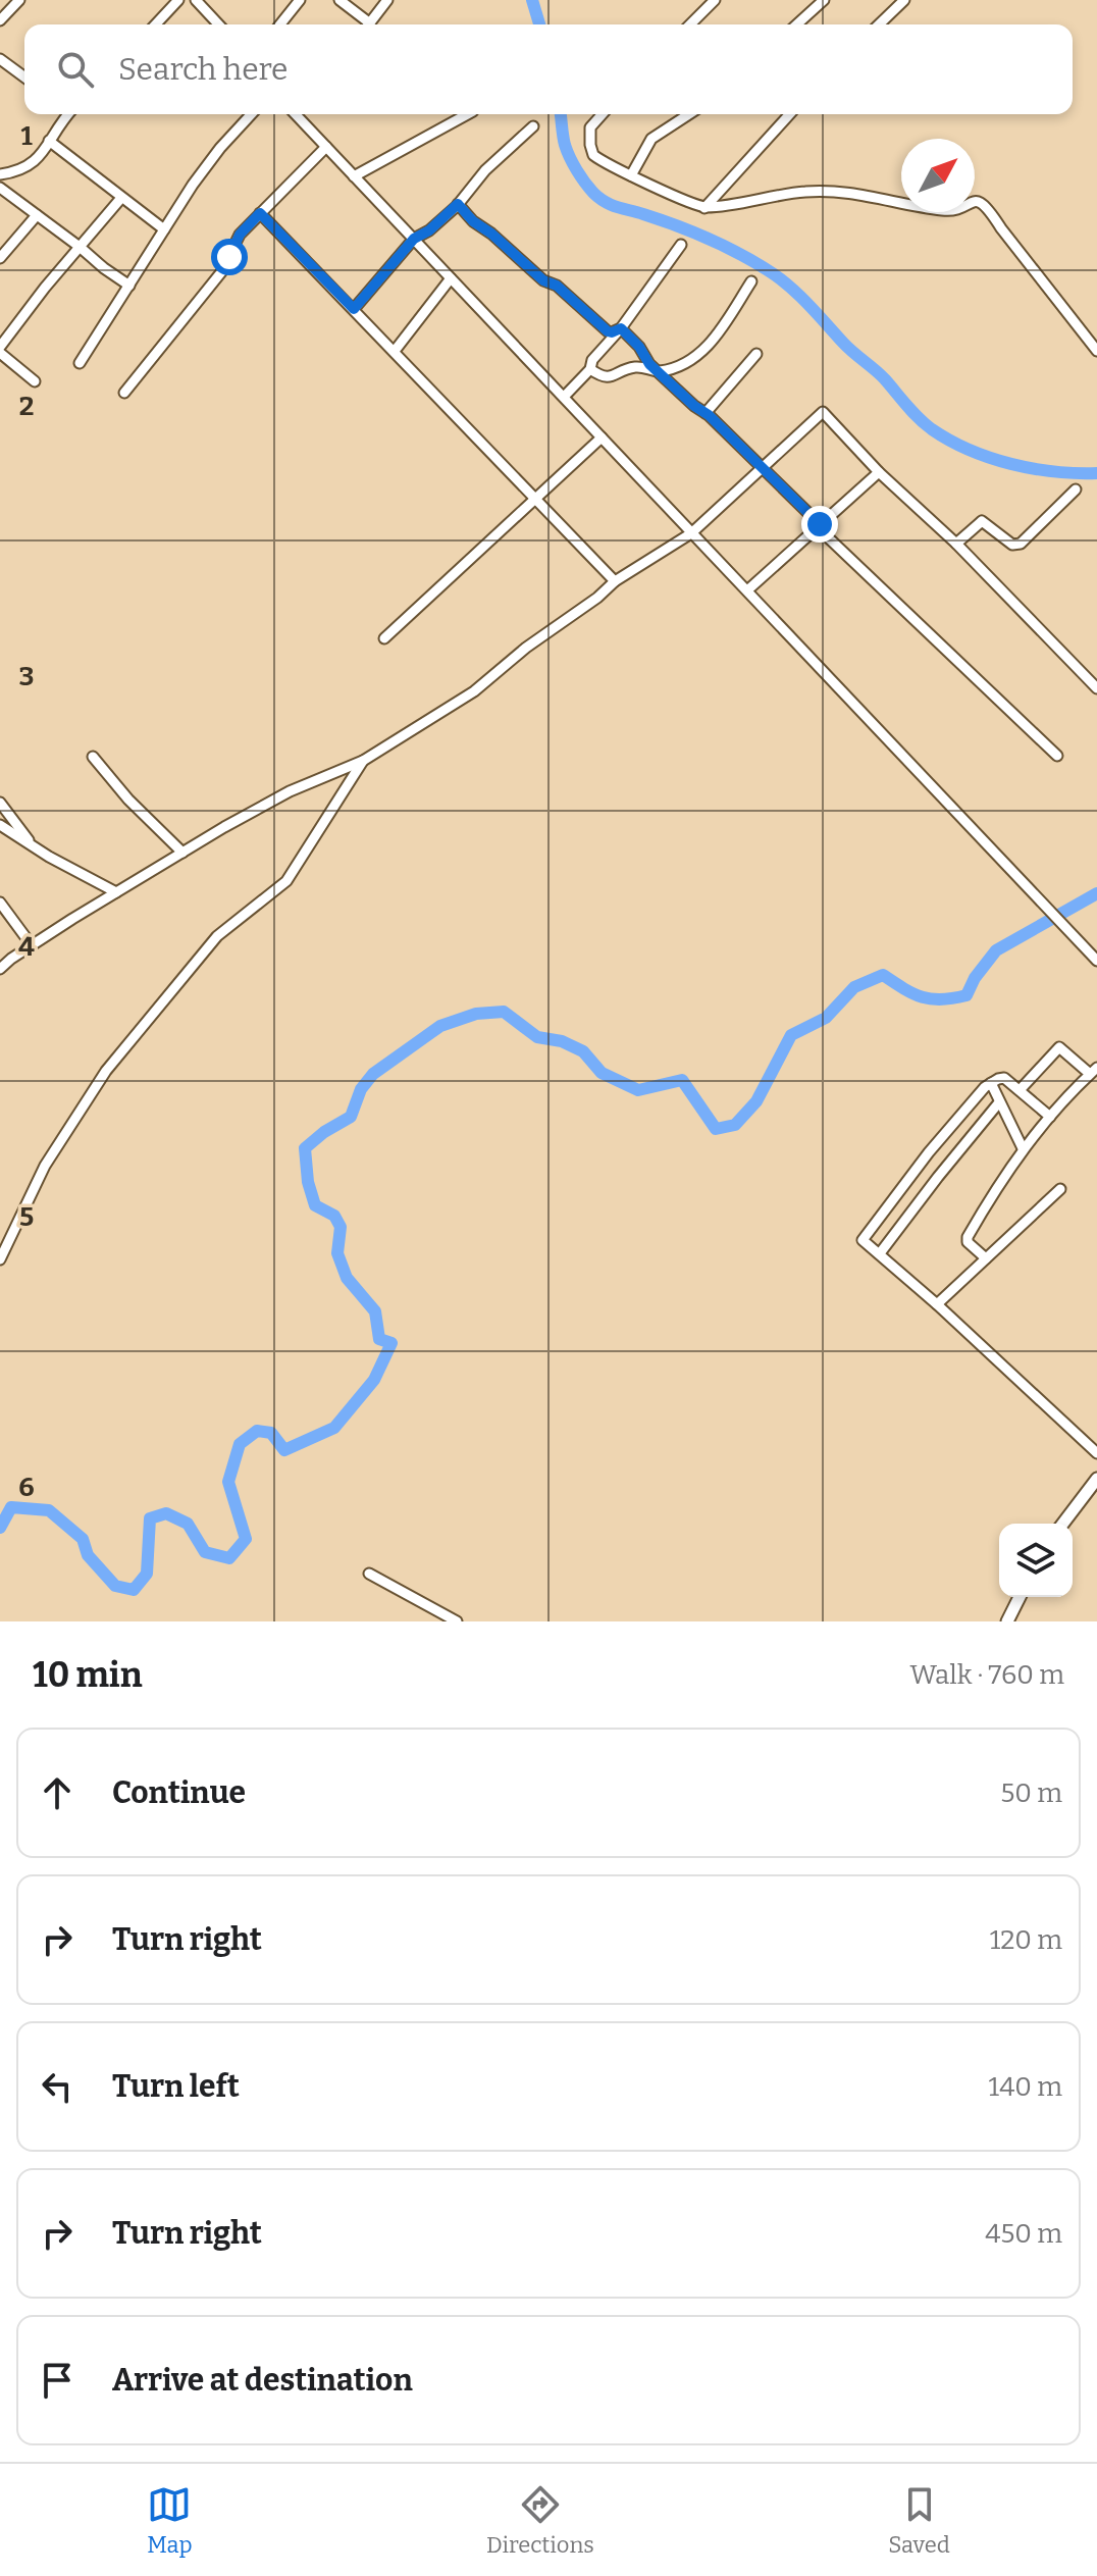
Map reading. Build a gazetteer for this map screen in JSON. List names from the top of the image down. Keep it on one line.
{"north":"top right","page":{"search":"Search here","heading":["10 min","Walk · 760 m"],"list":[["Continue","50 m"],["Turn right","120 m"],["Turn left","140 m"],["Turn right","450 m"],"Arrive at destination"],"nav":["Map","Directions","Saved"]},"grid":{"rows":["1","2","3","4","5","6"]}}
